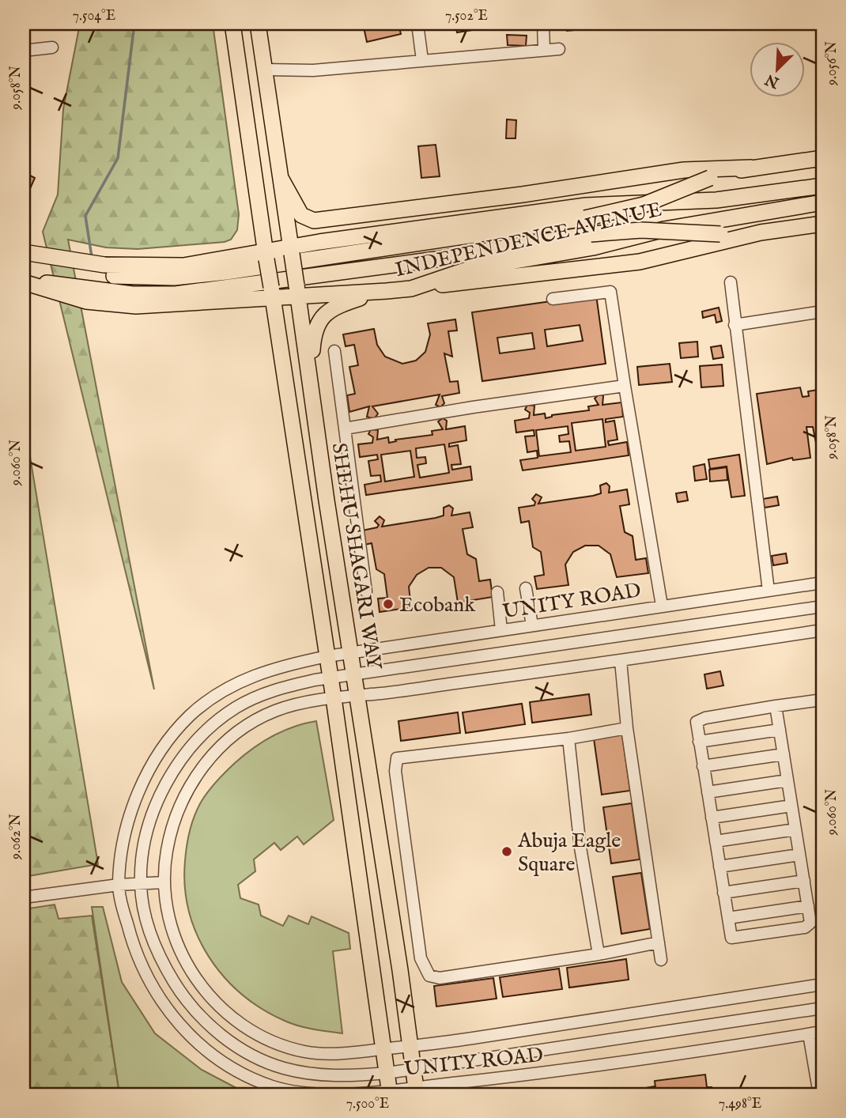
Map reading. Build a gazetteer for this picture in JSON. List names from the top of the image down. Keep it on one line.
{"streets":{"main road":["INDEPENDENCE AVENUE","SHEHU SHAGARI WAY"],"street":["UNITY ROAD"]},"crossings":[["INDEPENDENCE AVENUE","SHEHU SHAGARI WAY"],["SHEHU SHAGARI WAY","UNITY ROAD"]],"places":["Ecobank","Abuja Eagle Square"],"north":"bottom left","coordinates":["7.504°E","7.502°E","9.056°N","9.058°N","9.060°N","9.062°N","7.500°E","7.498°E"]}
